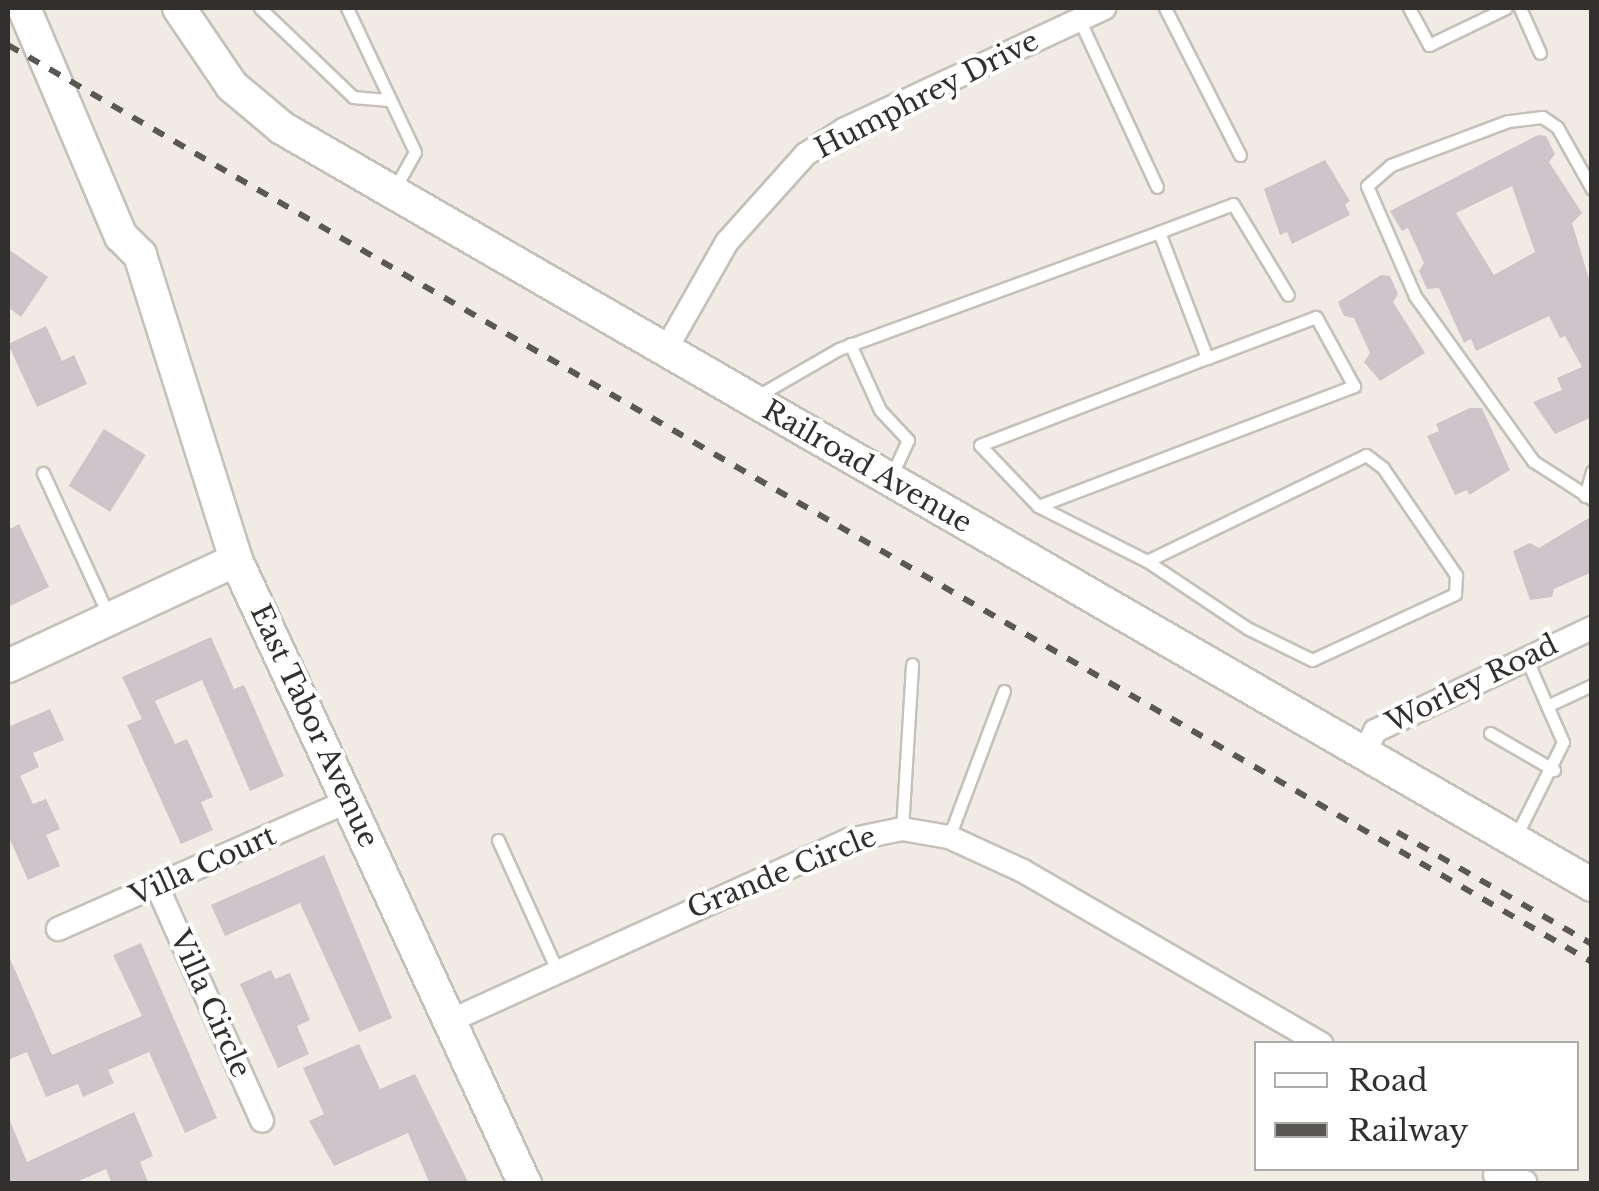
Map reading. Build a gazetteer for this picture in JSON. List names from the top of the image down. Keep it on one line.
{"streets":{"main road":["Railroad Avenue","East Tabor Avenue"],"street":["Humphrey Drive","Worley Road","Villa Court","Grande Circle","Villa Circle"]},"crossings":[["Humphrey Drive","Railroad Avenue"],["Railroad Avenue","Worley Road"],["East Tabor Avenue","Villa Court"],["East Tabor Avenue","Grande Circle"],["Villa Court","Villa Circle"]],"legend":["Road","Railway"]}
